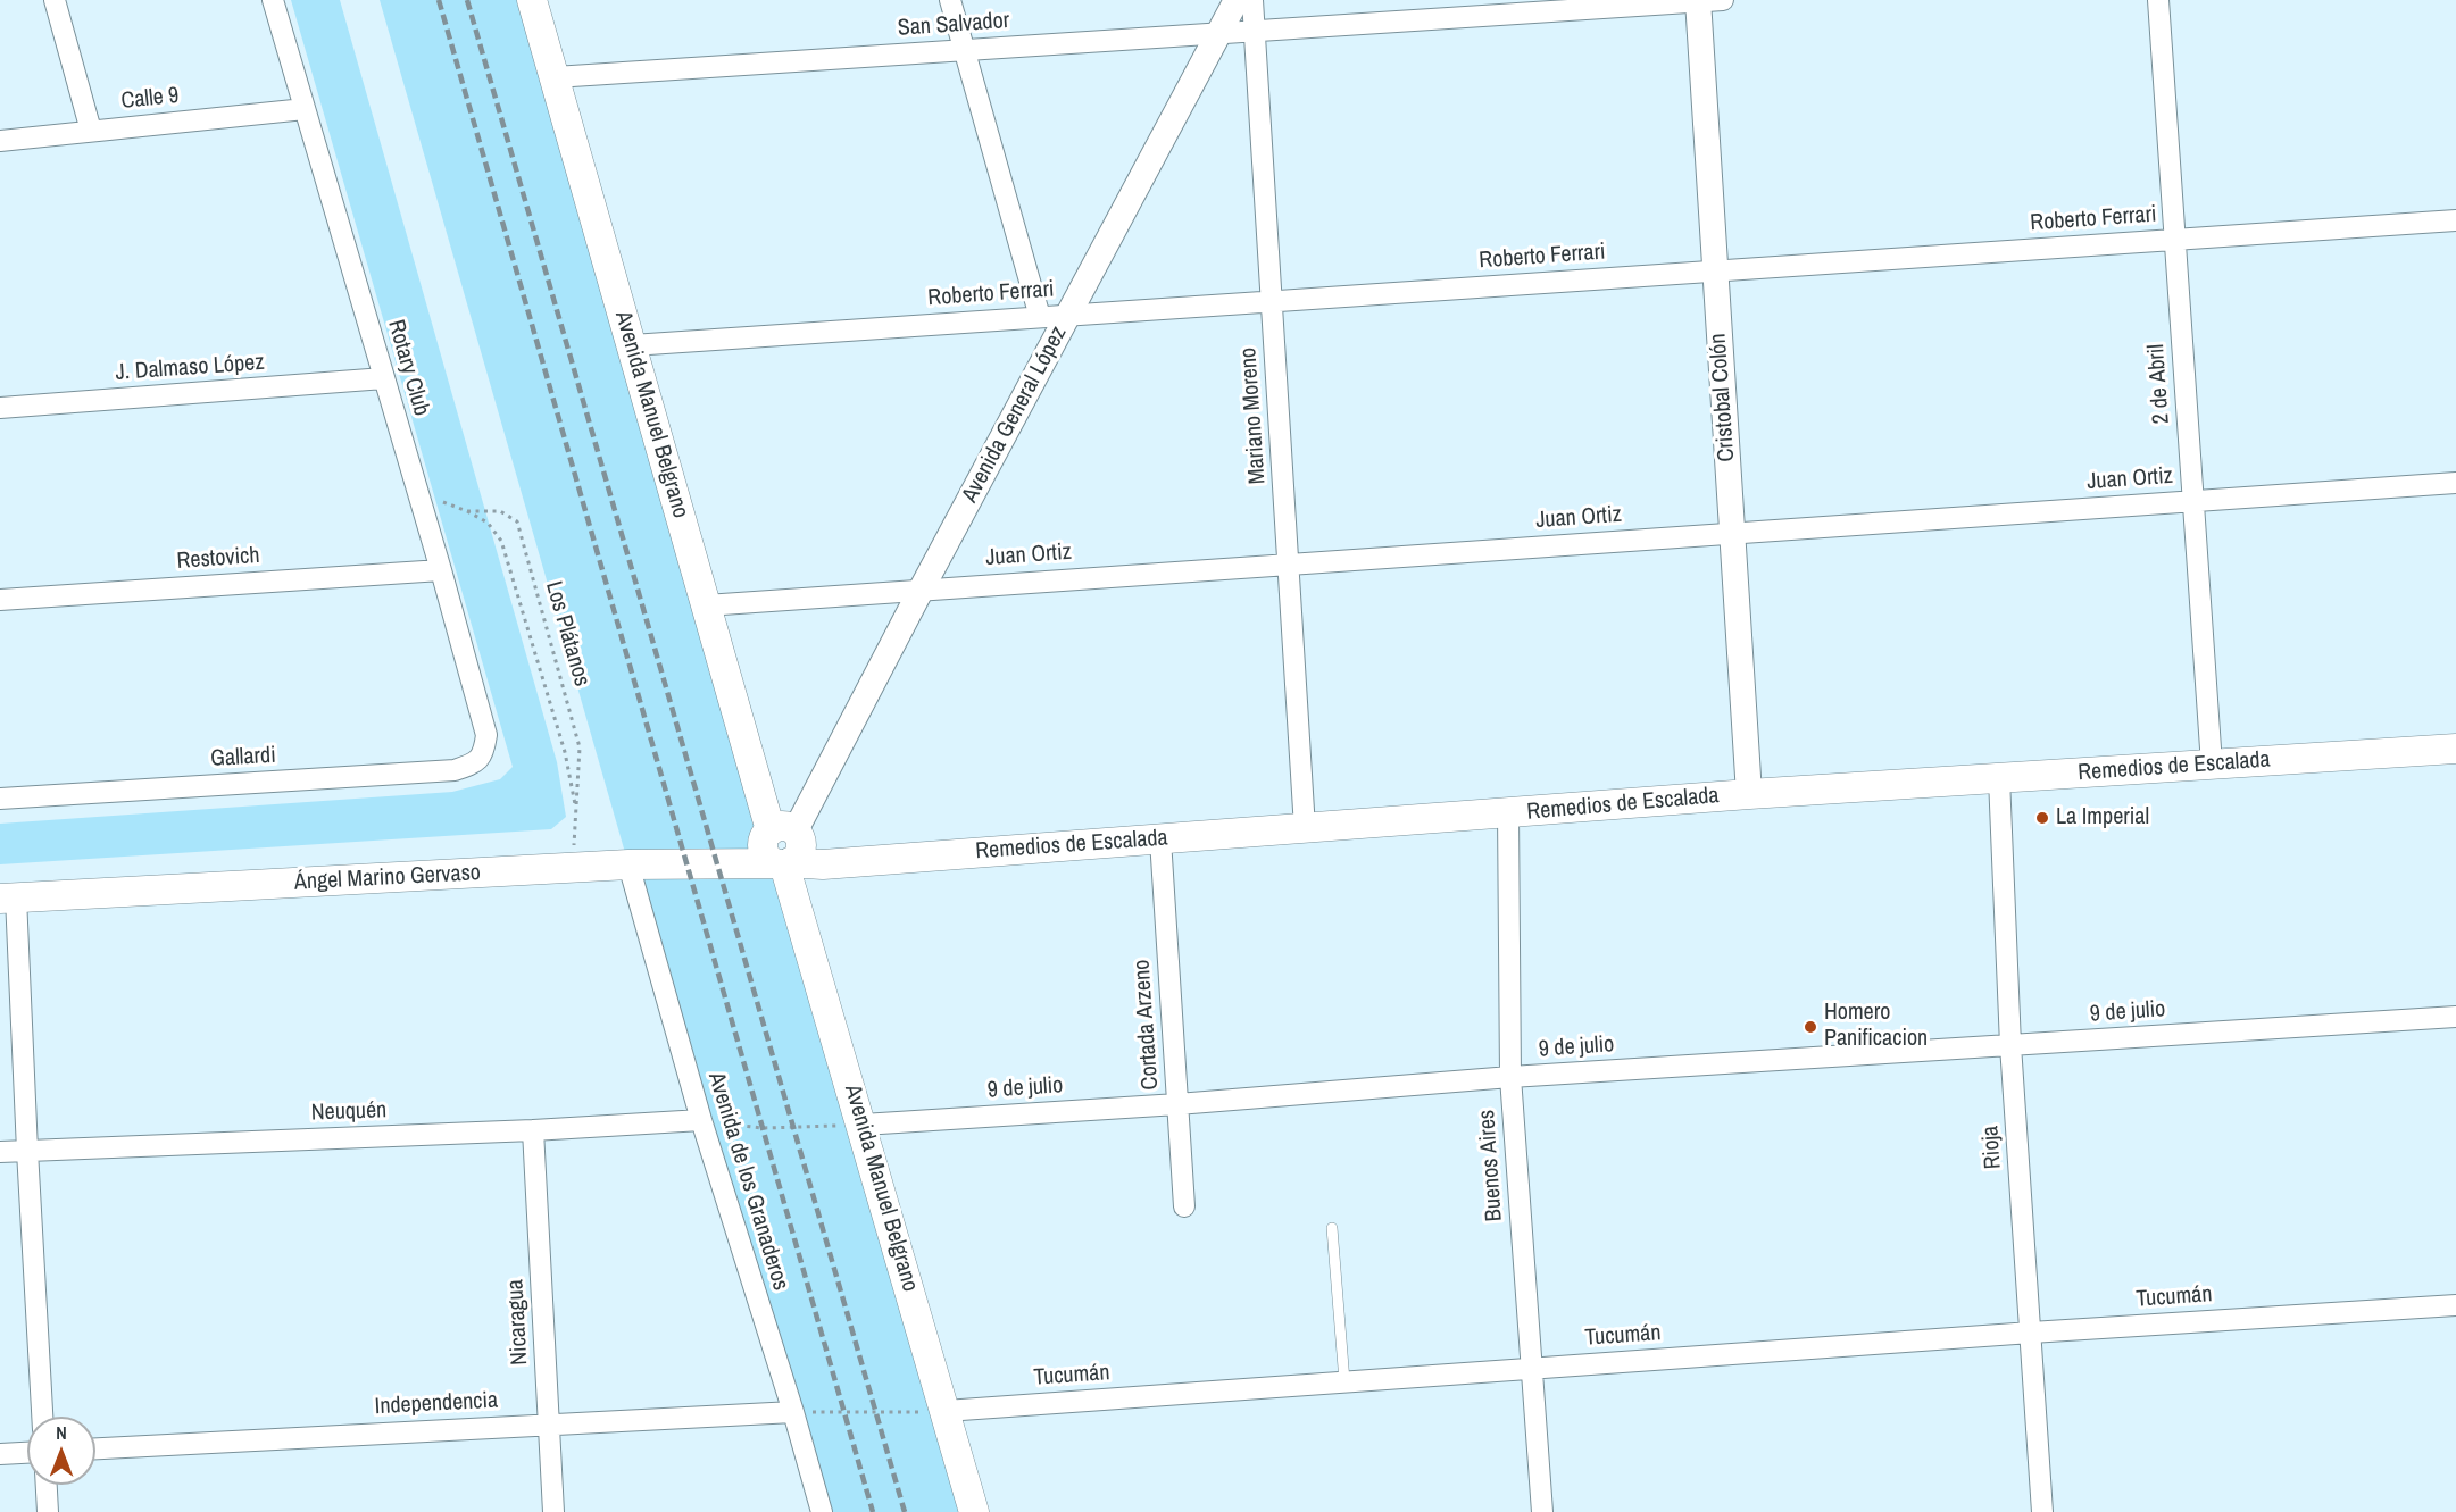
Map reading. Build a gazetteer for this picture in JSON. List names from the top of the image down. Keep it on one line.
{"streets":{"main road":["Avenida Manuel Belgrano","Remedios de Escalada","Ángel Marino Gervaso"],"street":["San Salvador","Calle 9","Roberto Ferrari","J. Dalmaso López","Rotary Club","2 de Abril","Cristobal Colón","Avenida General López","Mariano Moreno","Juan Ortiz","Restovich","Gallardi","9 de julio","Cortada Arzeno","Neuquén","Rioja","Buenos Aires","Avenida de los Granaderos","Tucumán","Nicaragua","Independencia"],"path":["Los Plátanos"]},"crossings":[["San Salvador","Cristobal Colón"],["San Salvador","Avenida Manuel Belgrano"],["San Salvador","Avenida General López"],["San Salvador","Mariano Moreno"],["Calle 9","Rotary Club"],["Roberto Ferrari","2 de Abril"],["Roberto Ferrari","Cristobal Colón"],["Roberto Ferrari","Avenida Manuel Belgrano"],["Roberto Ferrari","Avenida General López"],["Roberto Ferrari","Mariano Moreno"],["J. Dalmaso López","Rotary Club"],["Rotary Club","Restovich"],["Rotary Club","Los Plátanos"],["Rotary Club","Gallardi"],["2 de Abril","Juan Ortiz"],["2 de Abril","Remedios de Escalada"],["Cristobal Colón","Juan Ortiz"],["Cristobal Colón","Remedios de Escalada"],["Avenida Manuel Belgrano","Avenida General López"],["Avenida Manuel Belgrano","Juan Ortiz"],["Avenida Manuel Belgrano","Remedios de Escalada"],["Avenida Manuel Belgrano","Ángel Marino Gervaso"],["Avenida Manuel Belgrano","9 de julio"],["Avenida Manuel Belgrano","Tucumán"],["Avenida General López","Juan Ortiz"],["Mariano Moreno","Juan Ortiz"],["Mariano Moreno","Remedios de Escalada"],["Los Plátanos","Ángel Marino Gervaso"],["Remedios de Escalada","Ángel Marino Gervaso"],["Remedios de Escalada","Cortada Arzeno"],["Remedios de Escalada","Rioja"],["Remedios de Escalada","Buenos Aires"],["Ángel Marino Gervaso","Avenida de los Granaderos"],["9 de julio","Cortada Arzeno"],["9 de julio","Rioja"],["9 de julio","Buenos Aires"],["Neuquén","Avenida de los Granaderos"],["Neuquén","Nicaragua"],["Rioja","Tucumán"],["Buenos Aires","Tucumán"],["Avenida de los Granaderos","Independencia"],["Nicaragua","Independencia"]],"places":["La Imperial","Homero Panificacion"],"north":"top"}
